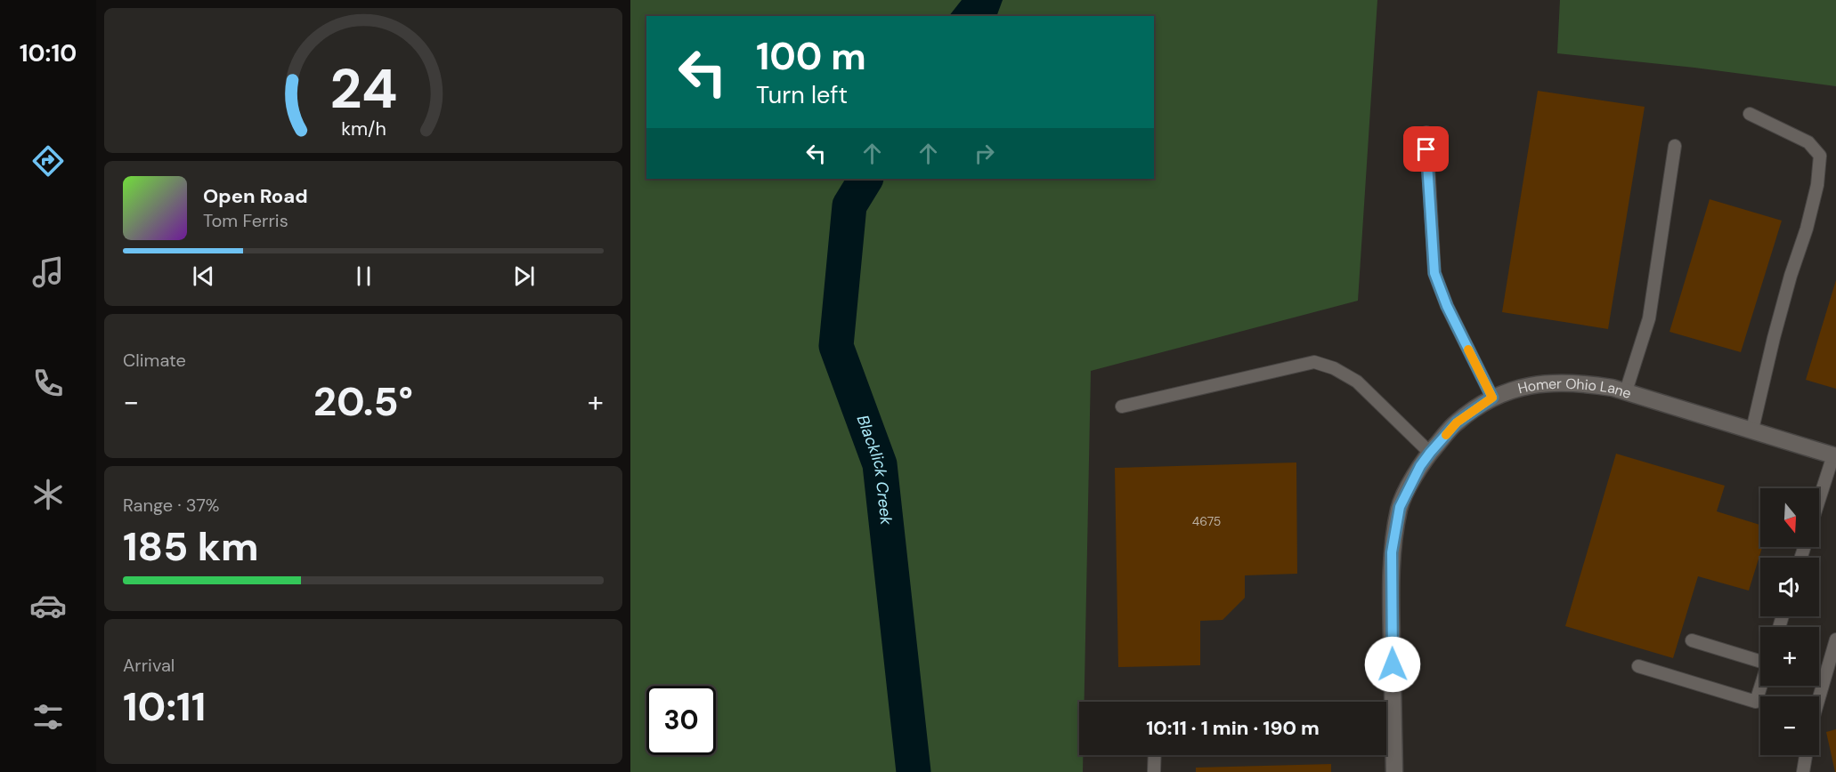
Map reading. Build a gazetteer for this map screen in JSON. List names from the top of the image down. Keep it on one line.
{"streets":{"street":["Homer Ohio Lane"]},"water":["Blacklick Creek"],"house_numbers":["4675"],"north":"bottom","page":{"tabs":"10:10","turn":["100 m","Turn left"],"song":["Open Road","Tom Ferris"],"tile":["Climate",["Range · 37%","185 km"],["Arrival","10:11"]],"heat":["−","20.5°","+"],"map_buttons":["+","−"],"limit":"30","trip":"10:11 · 1 min · 190 m","gauge":["24","km/h"]}}
